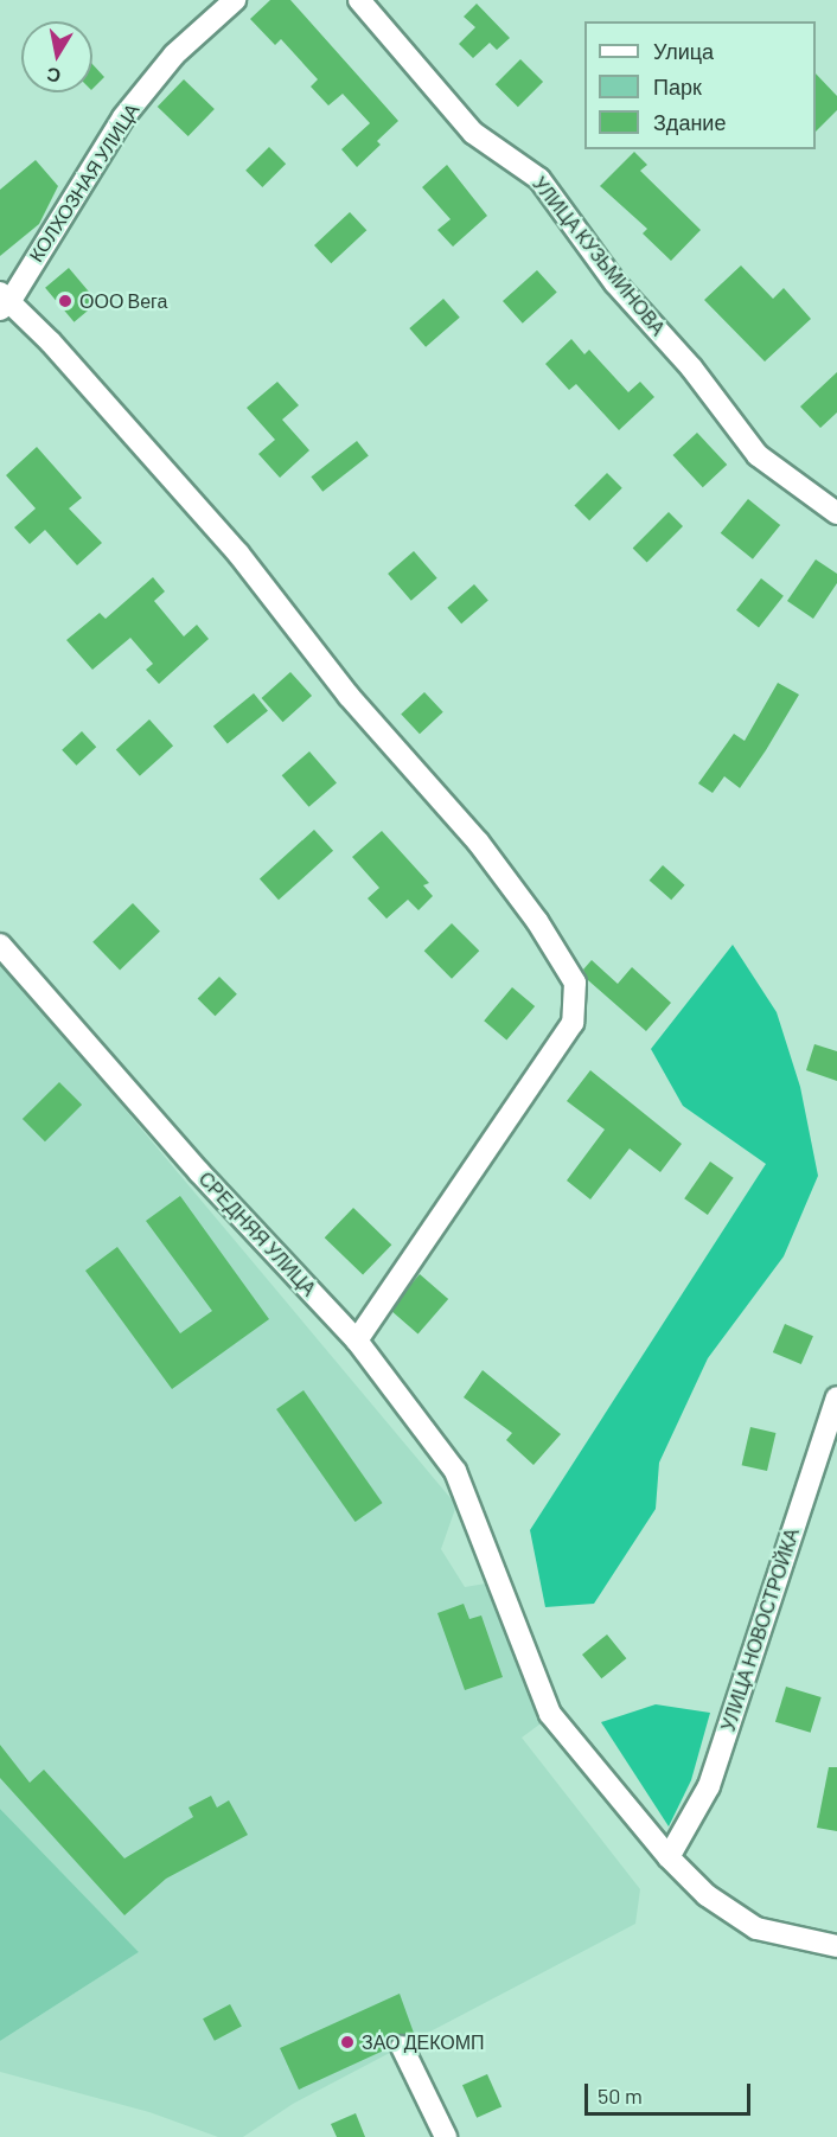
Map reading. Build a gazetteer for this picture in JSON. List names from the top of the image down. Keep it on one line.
{"streets":{"street":["КОЛХОЗНАЯ УЛИЦА","УЛИЦА КУЗЬМИНОВА","СРЕДНЯЯ УЛИЦА","УЛИЦА НОВОСТРОЙКА"]},"crossings":[["СРЕДНЯЯ УЛИЦА","УЛИЦА НОВОСТРОЙКА"]],"places":["ООО Вега","ЗАО ДЕКОМП"],"legend":["Улица","Парк","Здание"],"scale_bar":"50 m","north":"bottom"}
